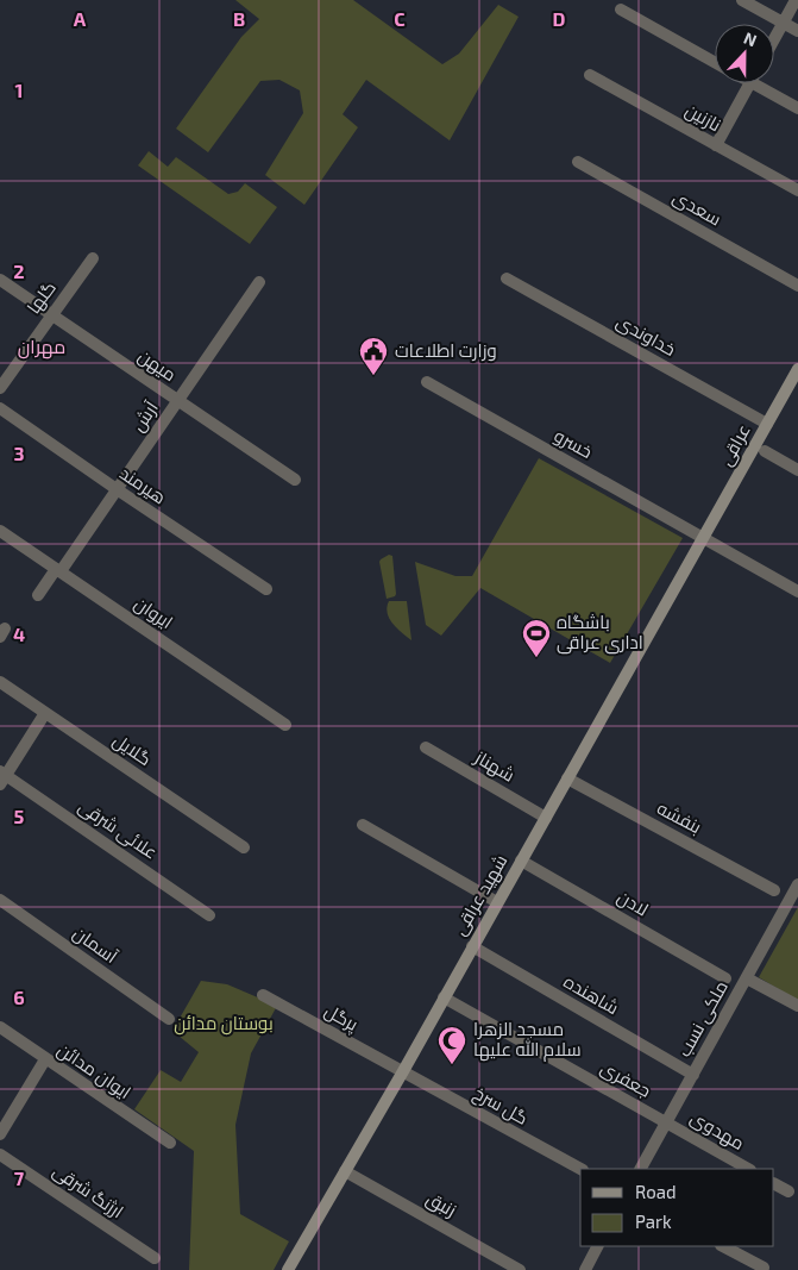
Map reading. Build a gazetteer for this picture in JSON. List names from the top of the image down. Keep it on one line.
{"streets":{"main road":["عراقی","شهید عراقی"],"street":["نازنین","سعدی","گلها","خداوندی","میهن","آرش","خسرو","هیرمند","ایروان","گلایل","شهناز","بنفشه","علائی شرقی","لادن","آسمان","شاهنده","پرگل","ملکی نسب","ایوان مدائن","جعفری","گل سرخ","مهدوی","ارژنگ شرقی","زنبق"]},"crossings":[["گلها","میهن"],["خداوندی","عراقی"],["میهن","آرش"],["آرش","هیرمند"],["آرش","ایروان"],["خسرو","عراقی"],["خسرو","شهید عراقی"],["عراقی","شهید عراقی"],["شهناز","شهید عراقی"],["بنفشه","شهید عراقی"],["شهید عراقی","لادن"],["شهید عراقی","شاهنده"],["شهید عراقی","پرگل"],["شهید عراقی","جعفری"],["شهید عراقی","گل سرخ"],["شهید عراقی","زنبق"],["شاهنده","ملکی نسب"],["پرگل","گل سرخ"],["ملکی نسب","جعفری"],["ملکی نسب","مهدوی"],["جعفری","مهدوی"]],"districts":["مهران"],"parks":["بوستان مدائن"],"places":{"public building":["وزارت اطلاعات"],"sports":["باشگاه اداری عراقی"],"mosque":["مسجد الزهرا سلام الله علیها"]},"legend":["Road","Park"],"north":"top","grid":{"columns":["A","B","C","D"],"rows":["1","2","3","4","5","6","7"]}}
